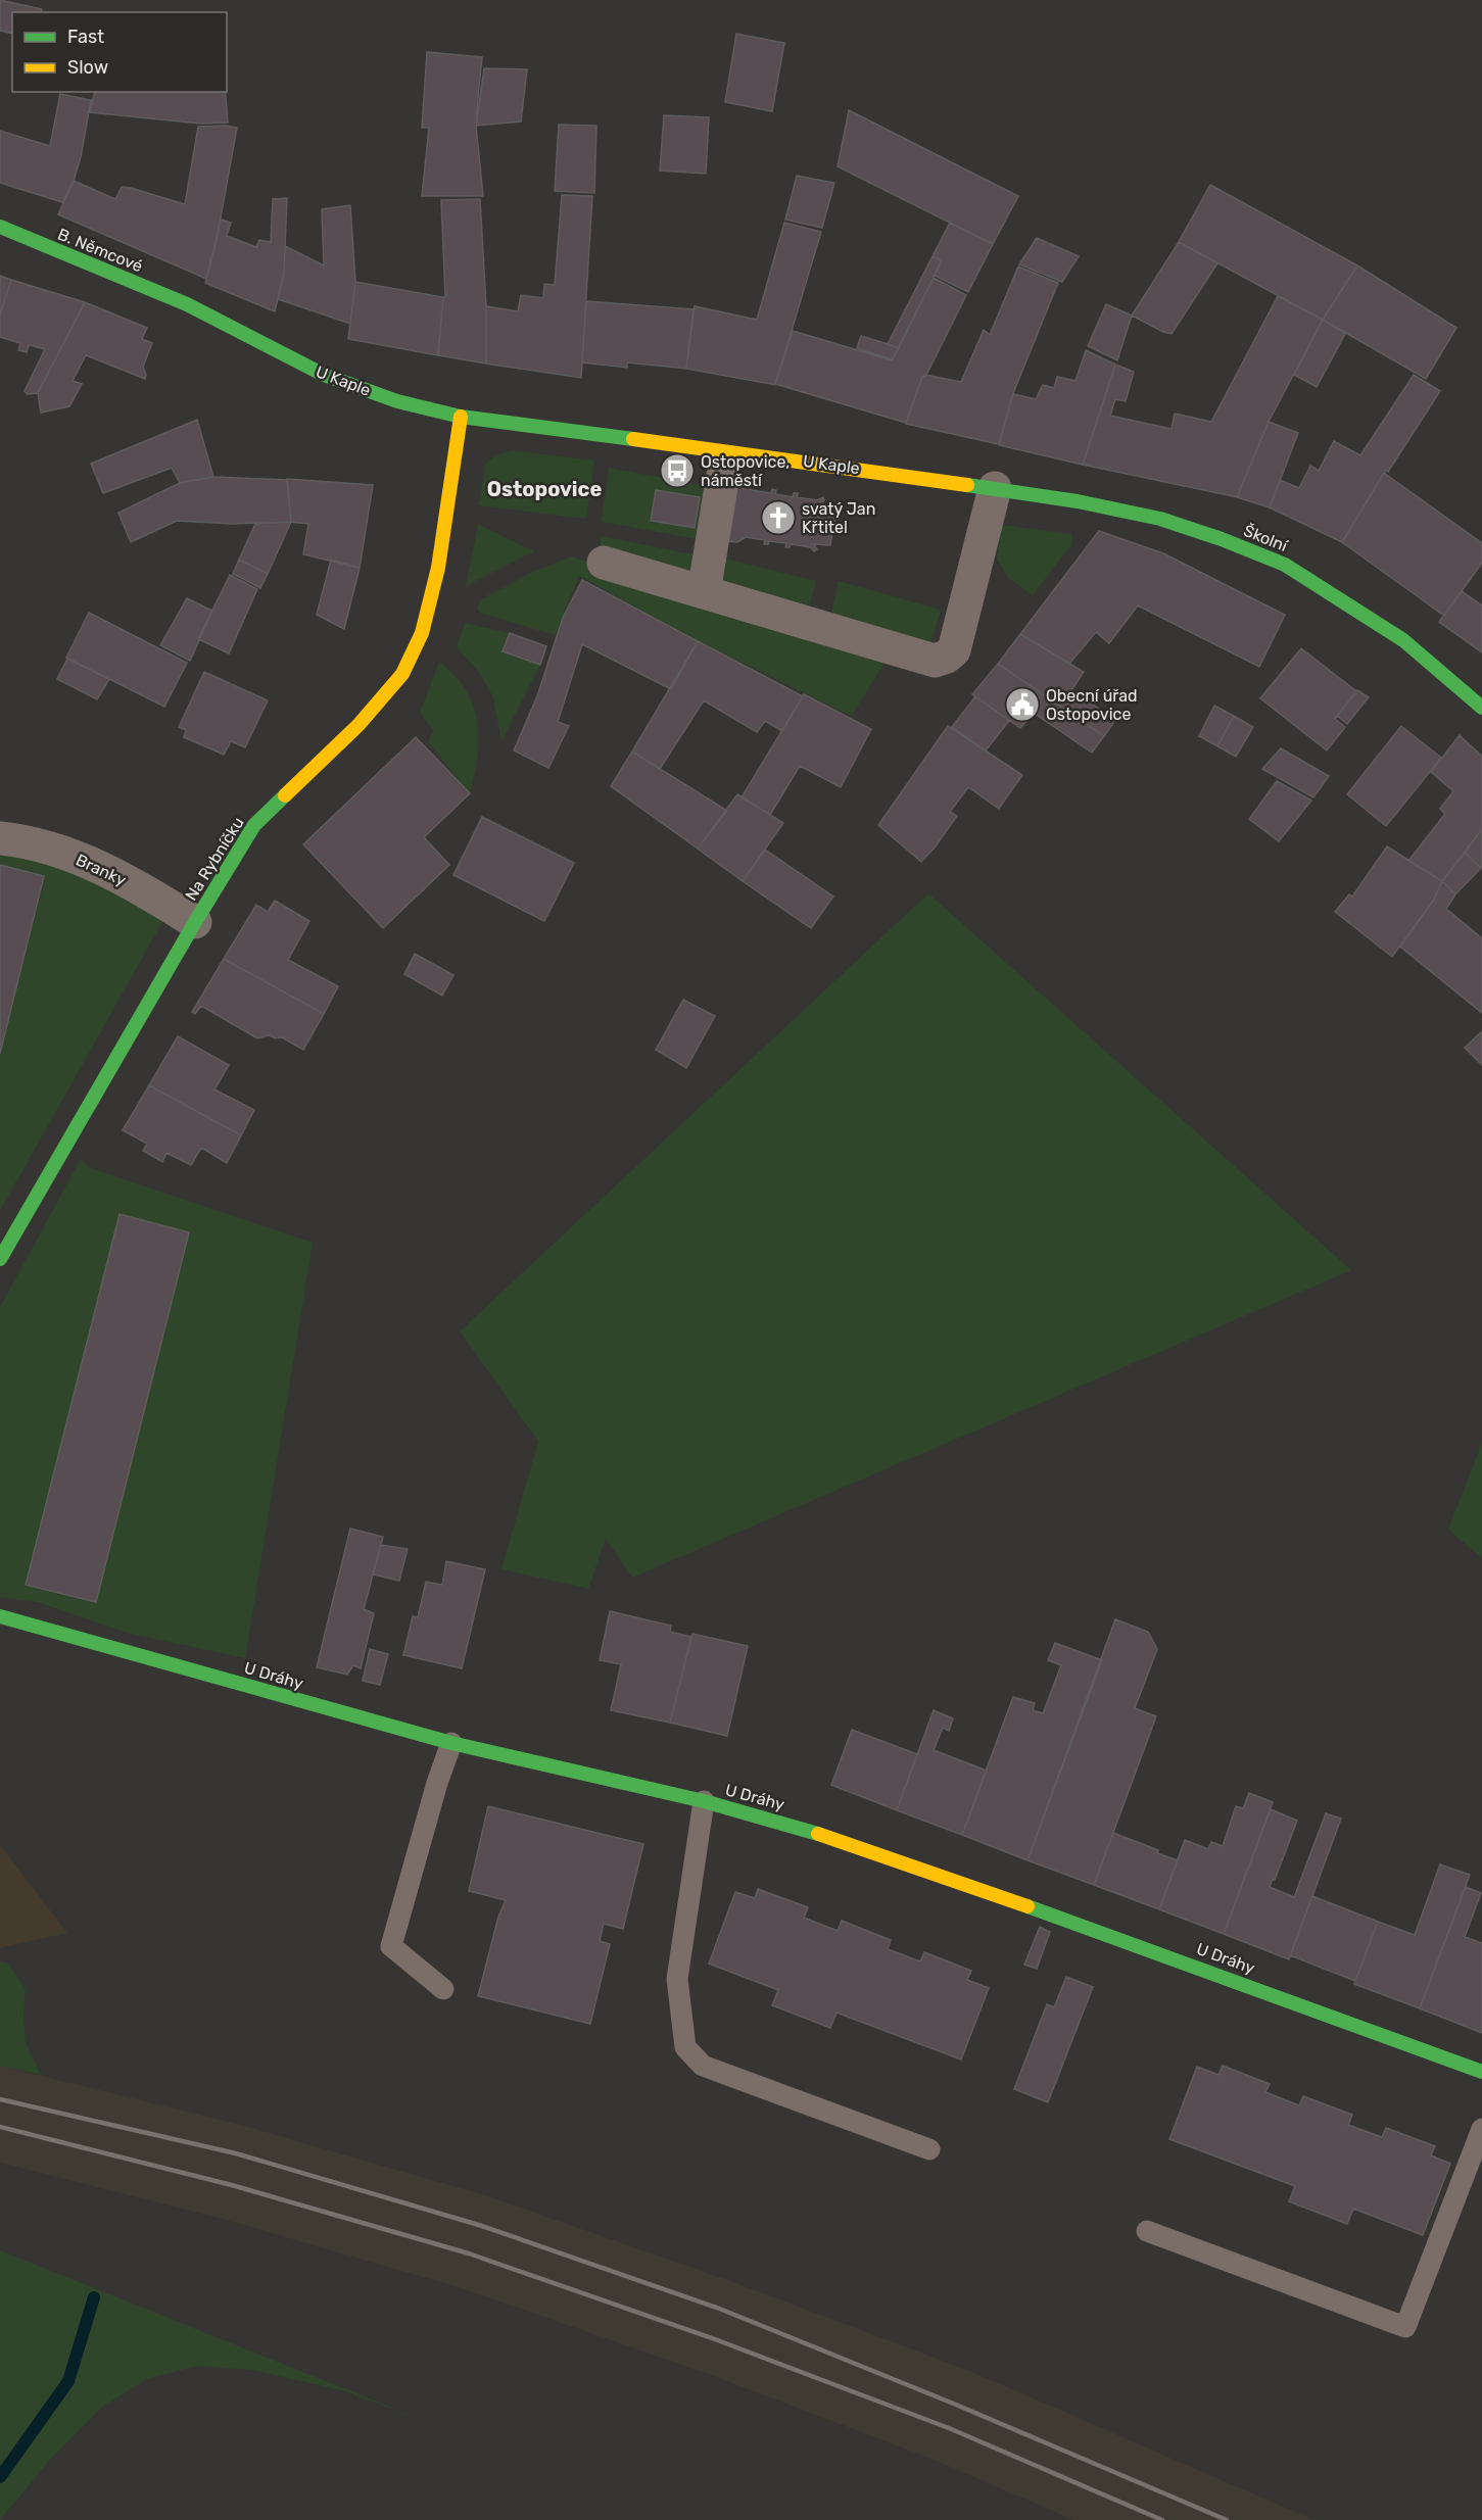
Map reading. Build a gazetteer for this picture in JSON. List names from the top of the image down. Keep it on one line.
{"streets":{"street":["B. Němcové","U Kaple","Školní","Na Rybníčku","Branky","U Dráhy"]},"crossings":[["B. Němcové","U Kaple"],["U Kaple","Školní"],["U Kaple","Na Rybníčku"],["Na Rybníčku","Branky"]],"districts":["Ostopovice"],"places":{"bus stop":["Ostopovice, náměstí"],"church":["svatý Jan Křtitel"],"public building":["Obecní úřad Ostopovice"]},"legend":["Fast","Slow"]}
